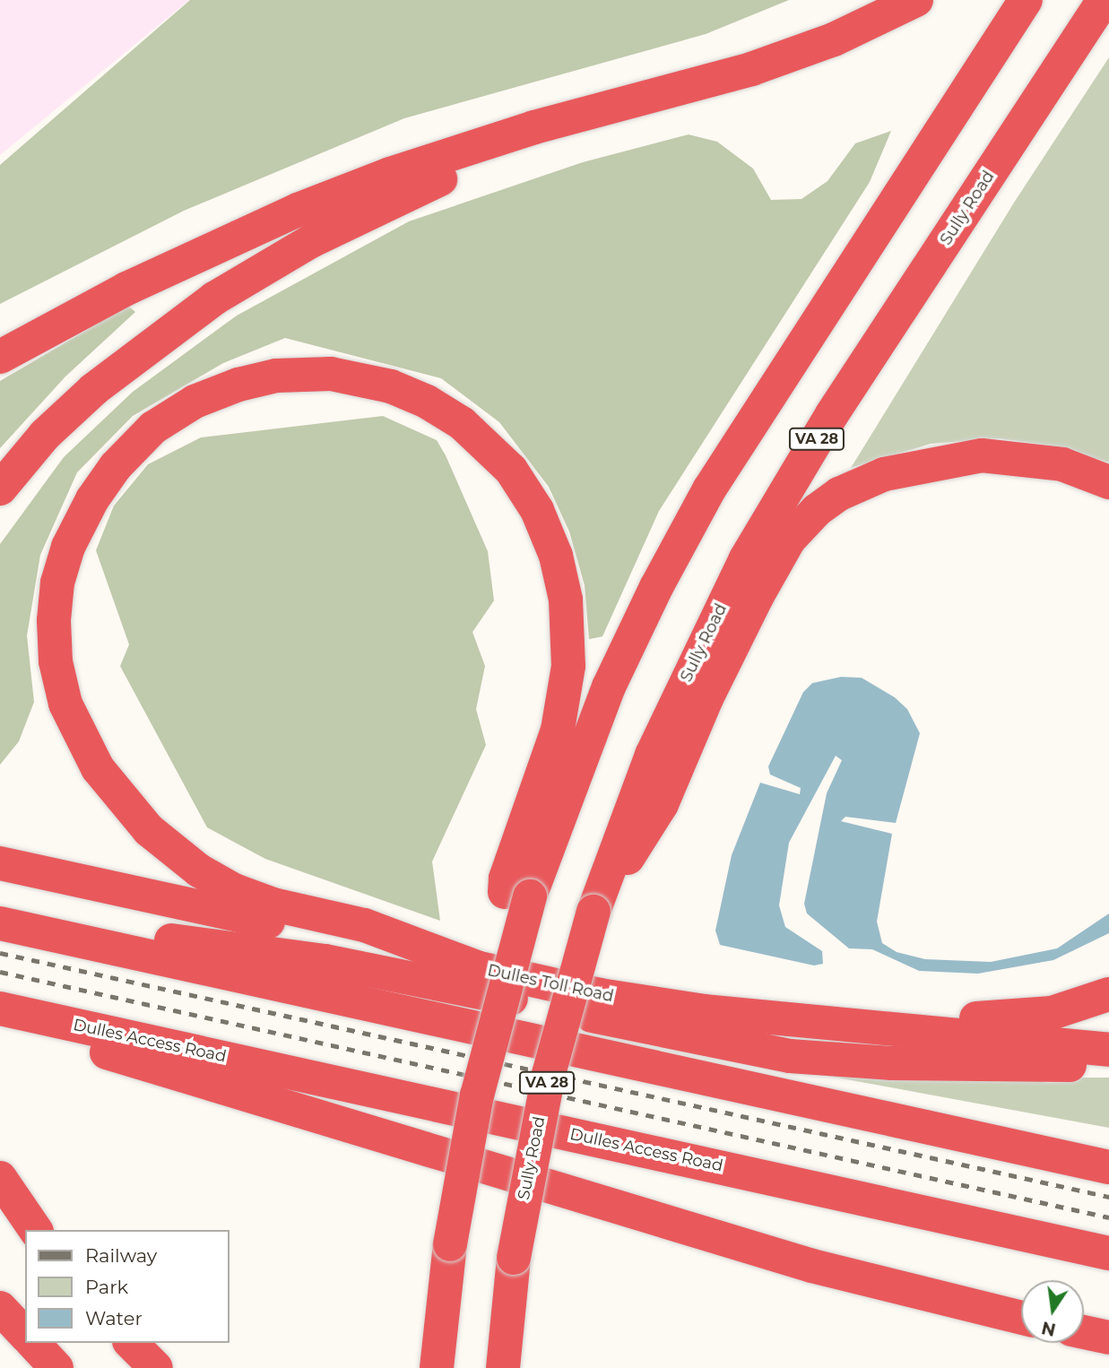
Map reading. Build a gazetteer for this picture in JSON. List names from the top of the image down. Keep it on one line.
{"streets":{"highway":["Sully Road","VA 28","Dulles Toll Road","Dulles Access Road"]},"legend":["Railway","Park","Water"],"north":"bottom"}
